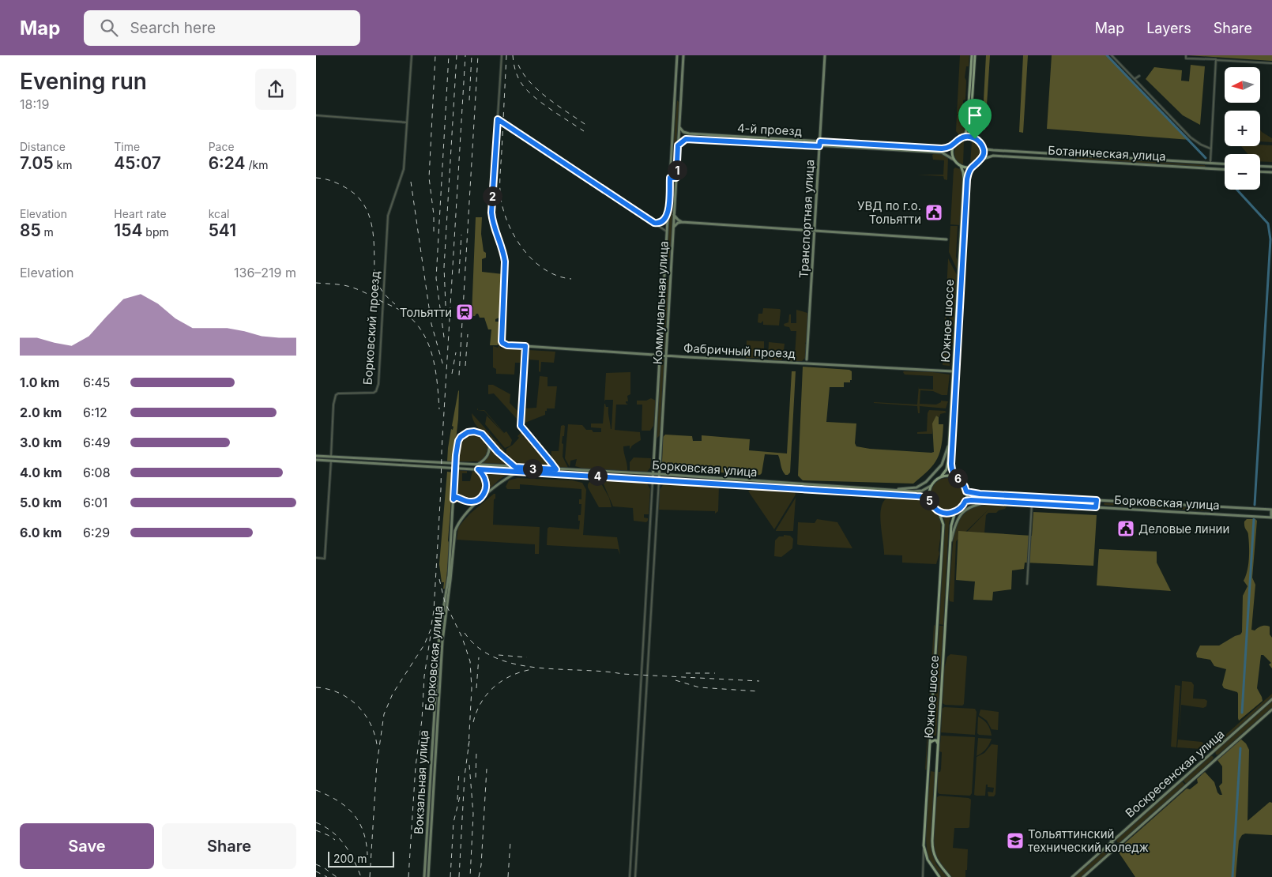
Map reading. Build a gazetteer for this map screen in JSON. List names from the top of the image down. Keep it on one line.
{"streets":{"main road":["4-й проезд","Ботаническая улица","Транспортная улица","Коммунальная улица","Южное шоссе","Фабричный проезд","Борковская улица","Воскресенская улица","Вокзальная улица"],"street":["Борковский проезд"]},"crossings":[["4-й проезд","Ботаническая улица"],["4-й проезд","Транспортная улица"],["4-й проезд","Коммунальная улица"],["4-й проезд","Южное шоссе"],["Ботаническая улица","Южное шоссе"],["Коммунальная улица","Фабричный проезд"],["Коммунальная улица","Борковская улица"],["Южное шоссе","Фабричный проезд"],["Южное шоссе","Борковская улица"],["Борковский проезд","Борковская улица"],["Борковская улица","Вокзальная улица"]],"places":{"public building":["УВД по г.о. Тольятти","Деловые линии"],"station":["Тольятти"],"school or university":["Тольяттинский технический коледж"]},"scale_bar":"200 m","north":"left","page":{"header":"Map","search":"Search here","nav":["Map","Layers","Share"],"heading":["Evening run","18:19"],"map_buttons":["+","−"],"stats":[["Distance","7.05 km"],["Time","45:07"],["Pace","6:24 /km"],["Elevation","85 m"],["Heart rate","154 bpm"],["kcal","541"]],"pins":["1","2","3","4","6","5"],"chart":["Elevation","136–219 m"],"list":[{"name":"1.0 km","note":"6:45"},{"name":"2.0 km","note":"6:12"},{"name":"3.0 km","note":"6:49"},{"name":"4.0 km","note":"6:08"},{"name":"5.0 km","note":"6:01"},{"name":"6.0 km","note":"6:29"}],"buttons":["Save","Share"],"scale":"200 m"}}
